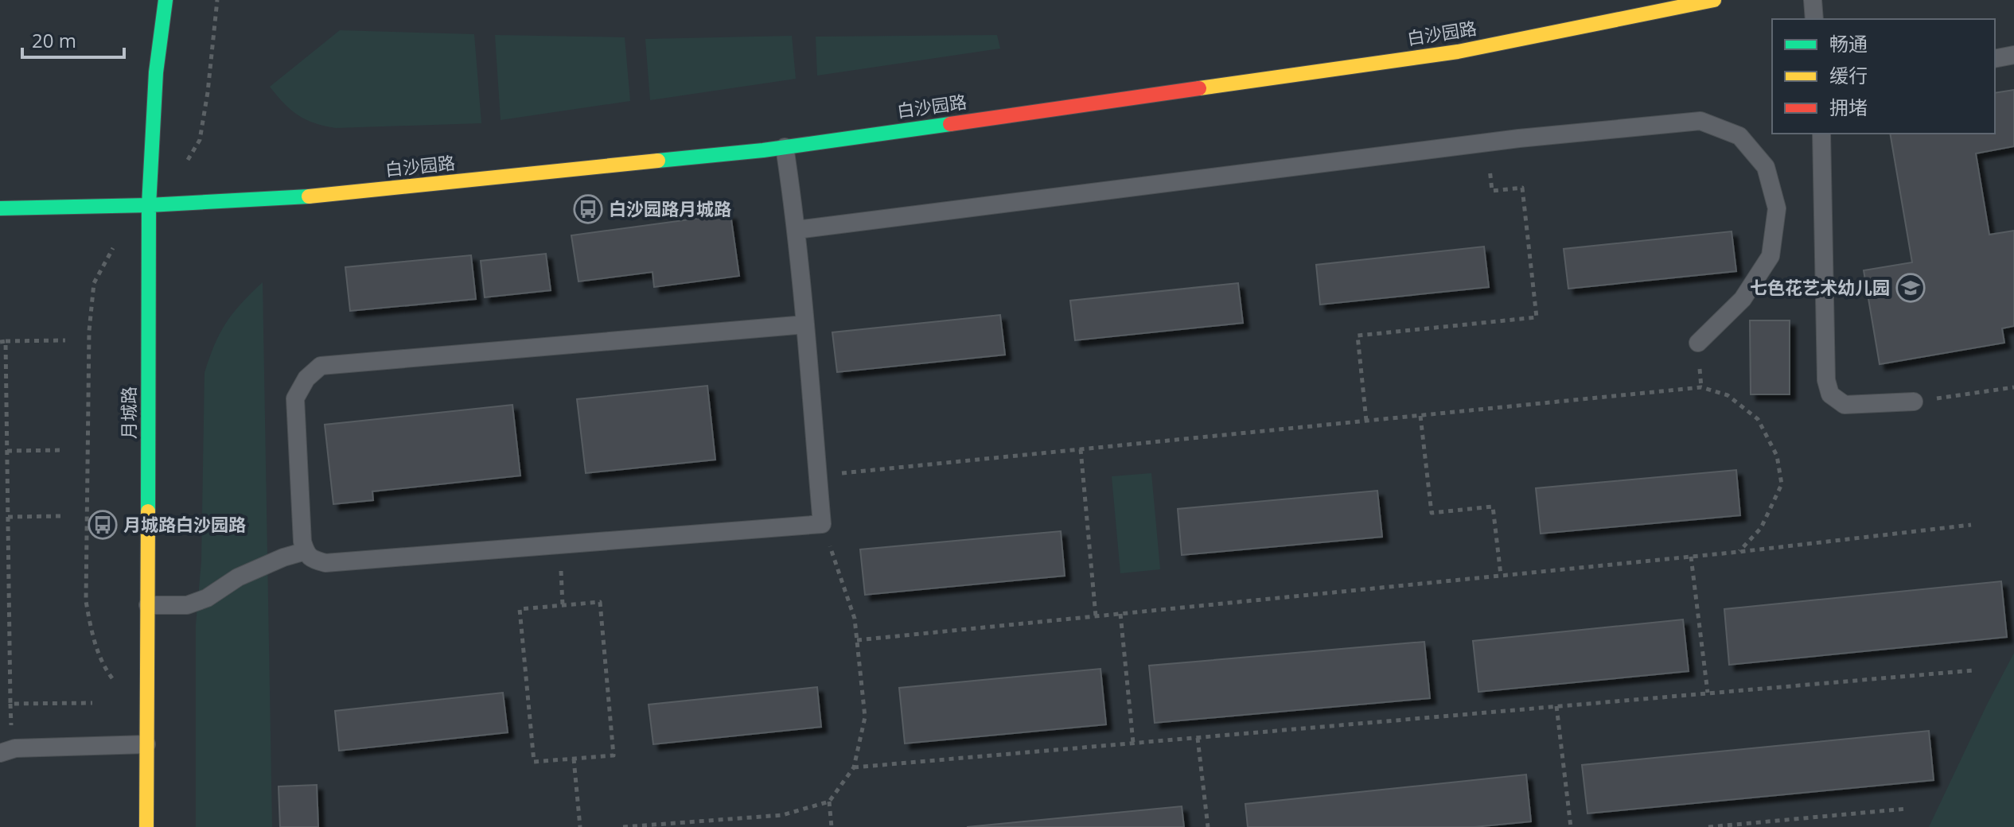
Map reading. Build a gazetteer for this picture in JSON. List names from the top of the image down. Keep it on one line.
{"streets":{"street":["白沙园路","月城路"]},"crossings":[["白沙园路","月城路"]],"places":{"bus stop":["白沙园路月城路","月城路白沙园路"],"school or university":["七色花艺术幼儿园"]},"legend":["畅通","缓行","拥堵"],"scale_bar":"20 m"}
